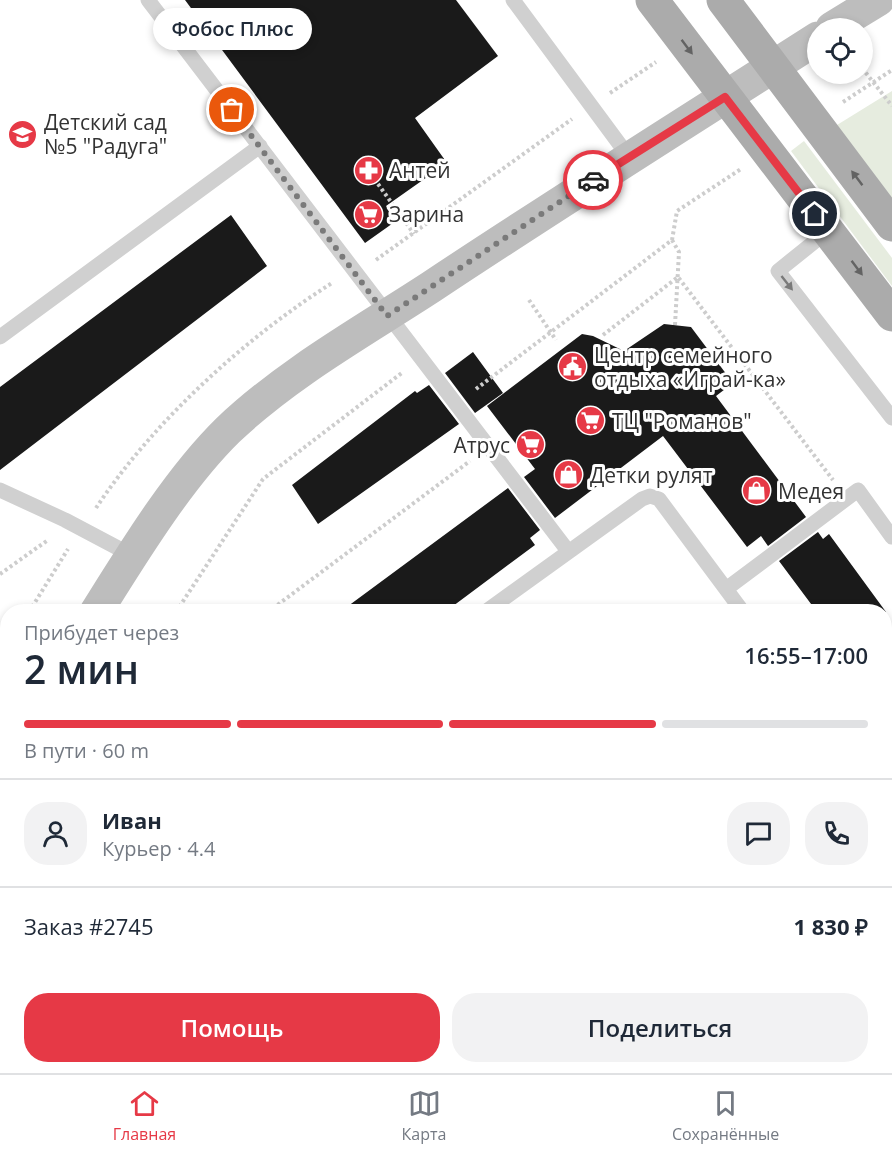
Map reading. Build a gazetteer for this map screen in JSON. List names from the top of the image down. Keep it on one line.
{"places":{"other":["Фобос Плюс"],"school or university":["Детский сад №5 \"Радуга\""],"pharmacy":["Антей"],"supermarket":["Зарина","ТЦ \"Романов\"","Атрус"],"public building":["Центр семейного отдыха «Играй-ка»"],"shop":["Детки рулят","Медея"]},"page":{"bubble":"Фобос Плюс","heading":["2 мин","Прибудет через","16:55–17:00"],"panel":["Иван","Курьер · 4.4","Заказ #2745","1 830 ₽"],"bar":"В пути · 60 m","buttons":["Помощь","Поделиться"],"tabs":["Главная","Карта","Сохранённые"]}}
